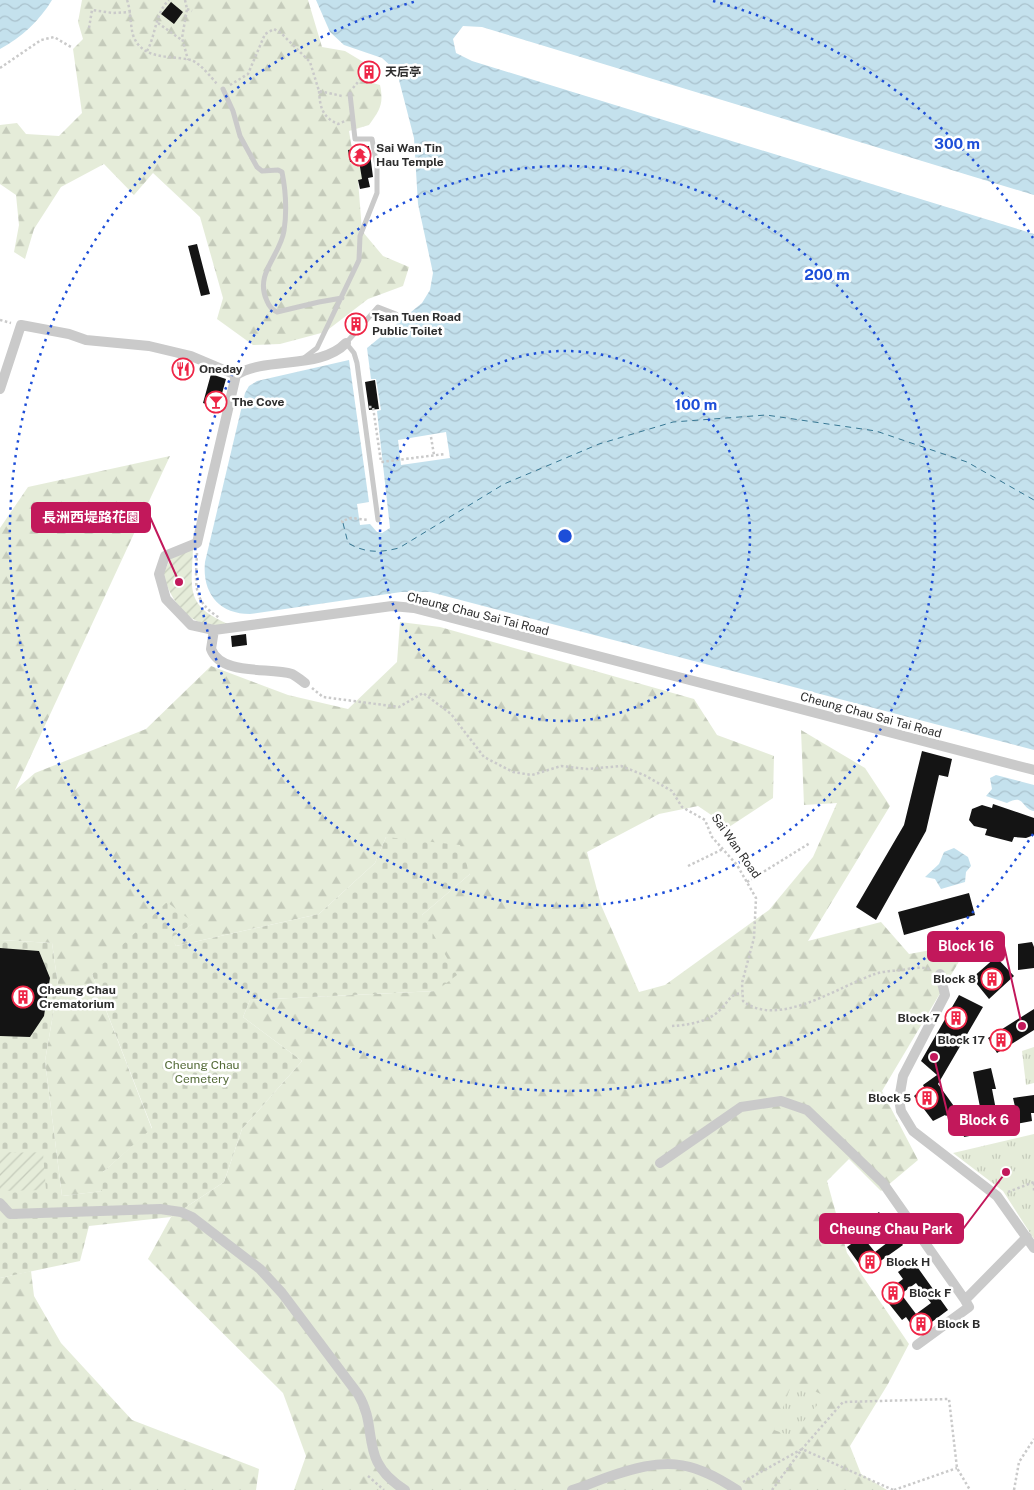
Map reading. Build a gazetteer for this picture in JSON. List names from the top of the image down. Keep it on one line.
{"streets":{"street":["Cheung Chau Sai Tai Road"],"path":["Sai Wan Road"]},"parks":["Cheung Chau Cemetery"],"places":{"building":["天后亭","Tsan Tuen Road Public Toilet","Block 8","Cheung Chau Crematorium","Block 7","Block 17","Block 5","Block H","Block F","Block B"],"temple":["Sai Wan Tin Hau Temple"],"restaurant":["Oneday"],"bar":["The Cove"],"other":["長洲西堤路花園","Block 16","Block 6","Cheung Chau Park"]},"rings":["300 m","200 m","100 m"]}
